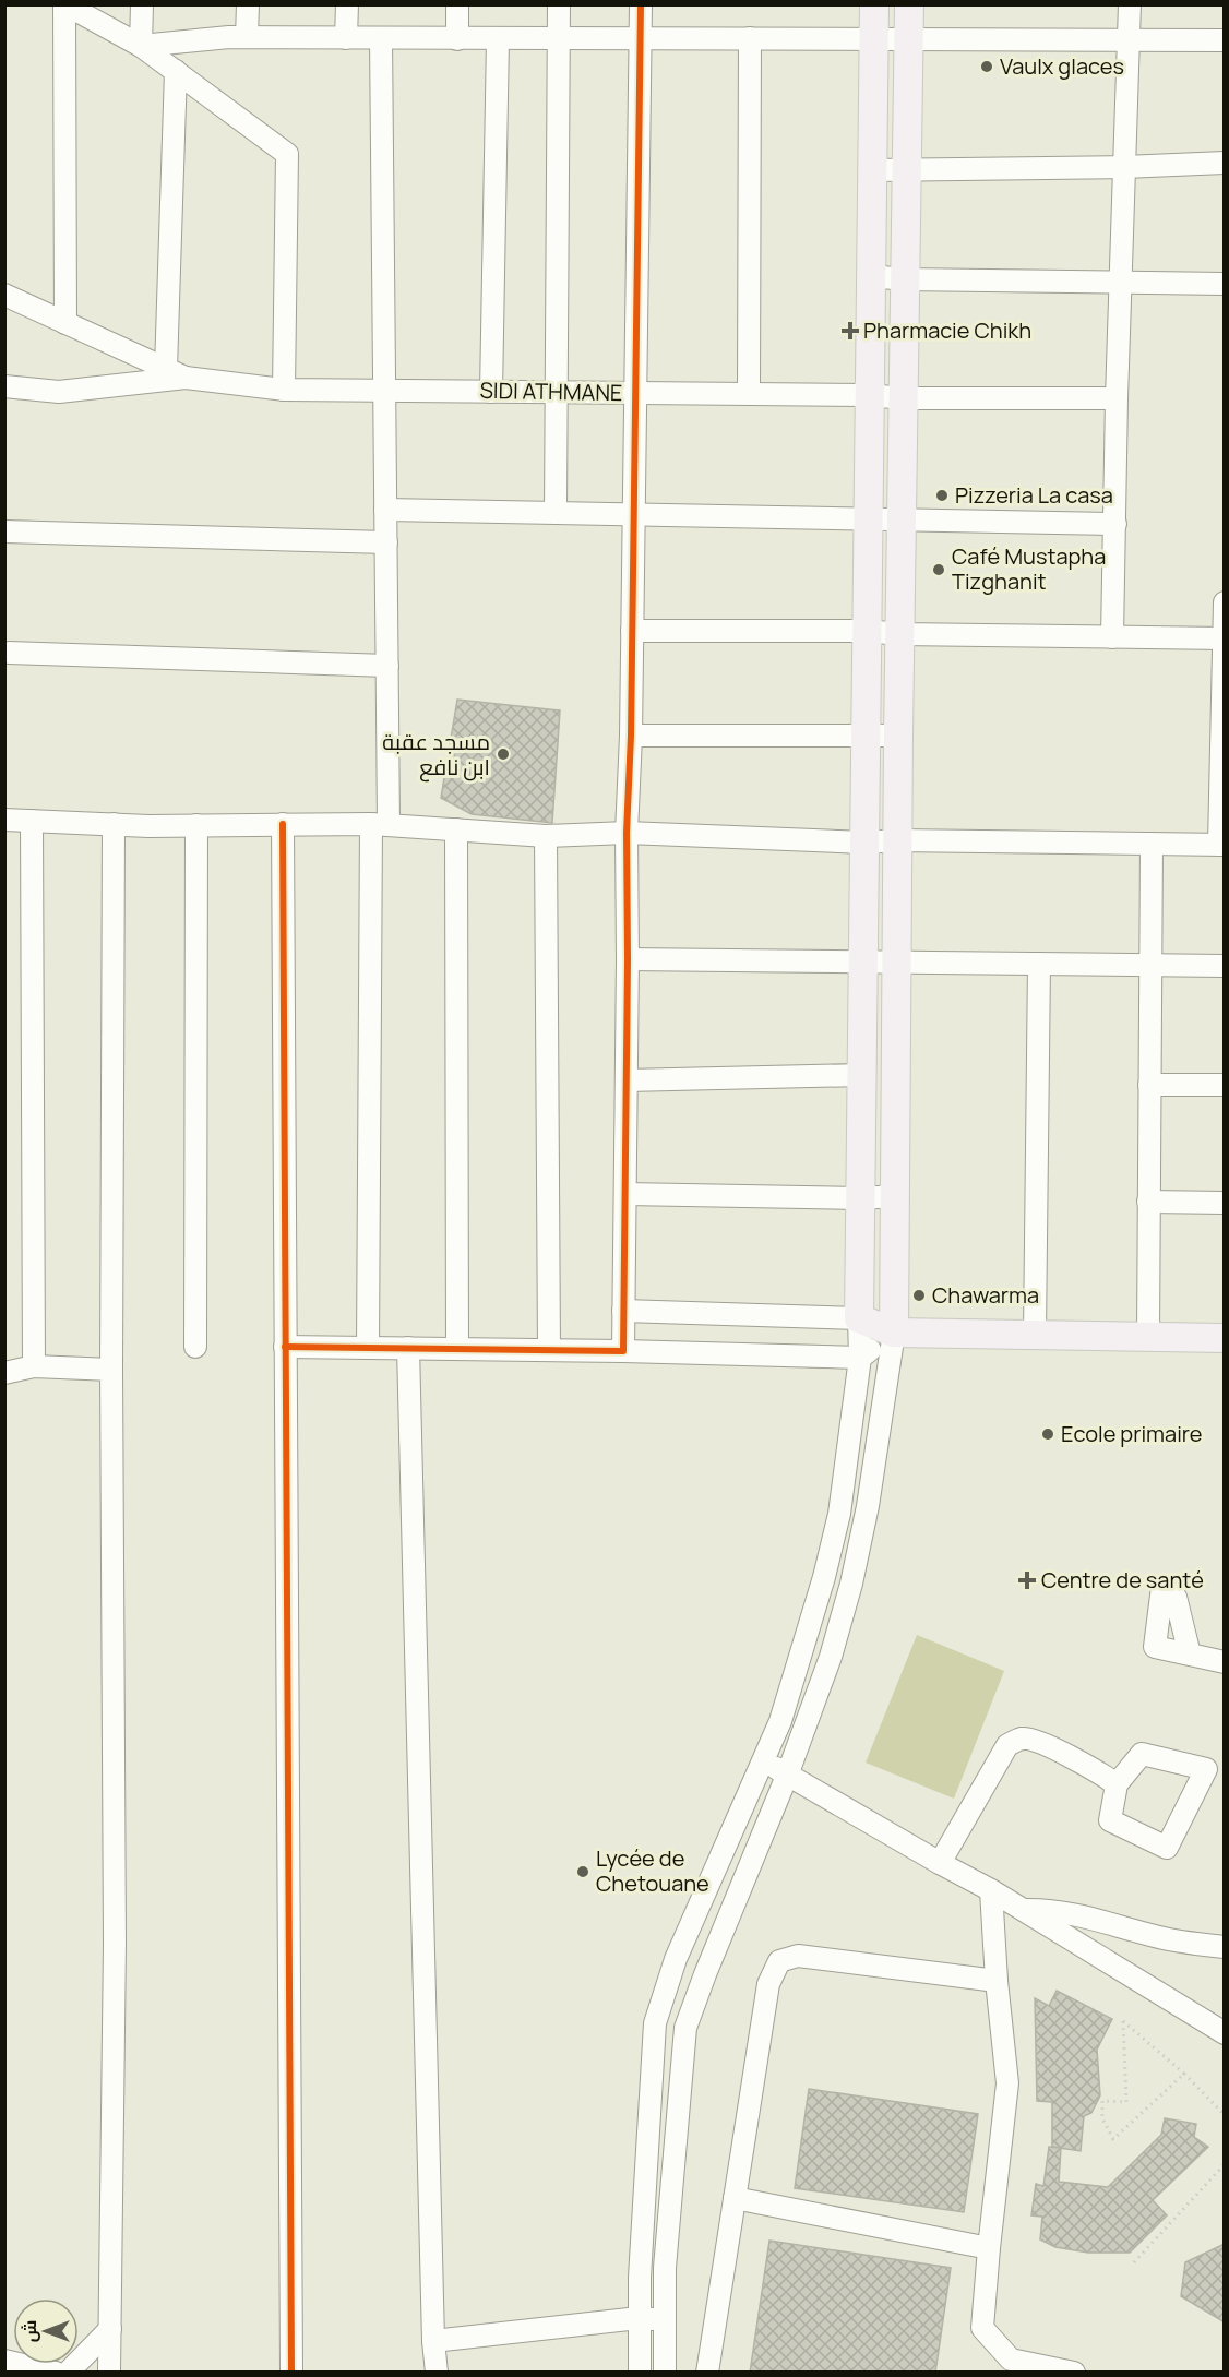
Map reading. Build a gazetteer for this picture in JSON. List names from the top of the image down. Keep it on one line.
{"streets":{"street":["SIDI ATHMANE"]},"places":{"other":["Vaulx glaces","Pizzeria La casa","Café Mustapha Tizghanit","مسجد عقبة ابن نافع","Chawarma","Ecole primaire","Lycée de Chetouane"],"health":["Pharmacie Chikh","Centre de santé"]},"north":"left"}
